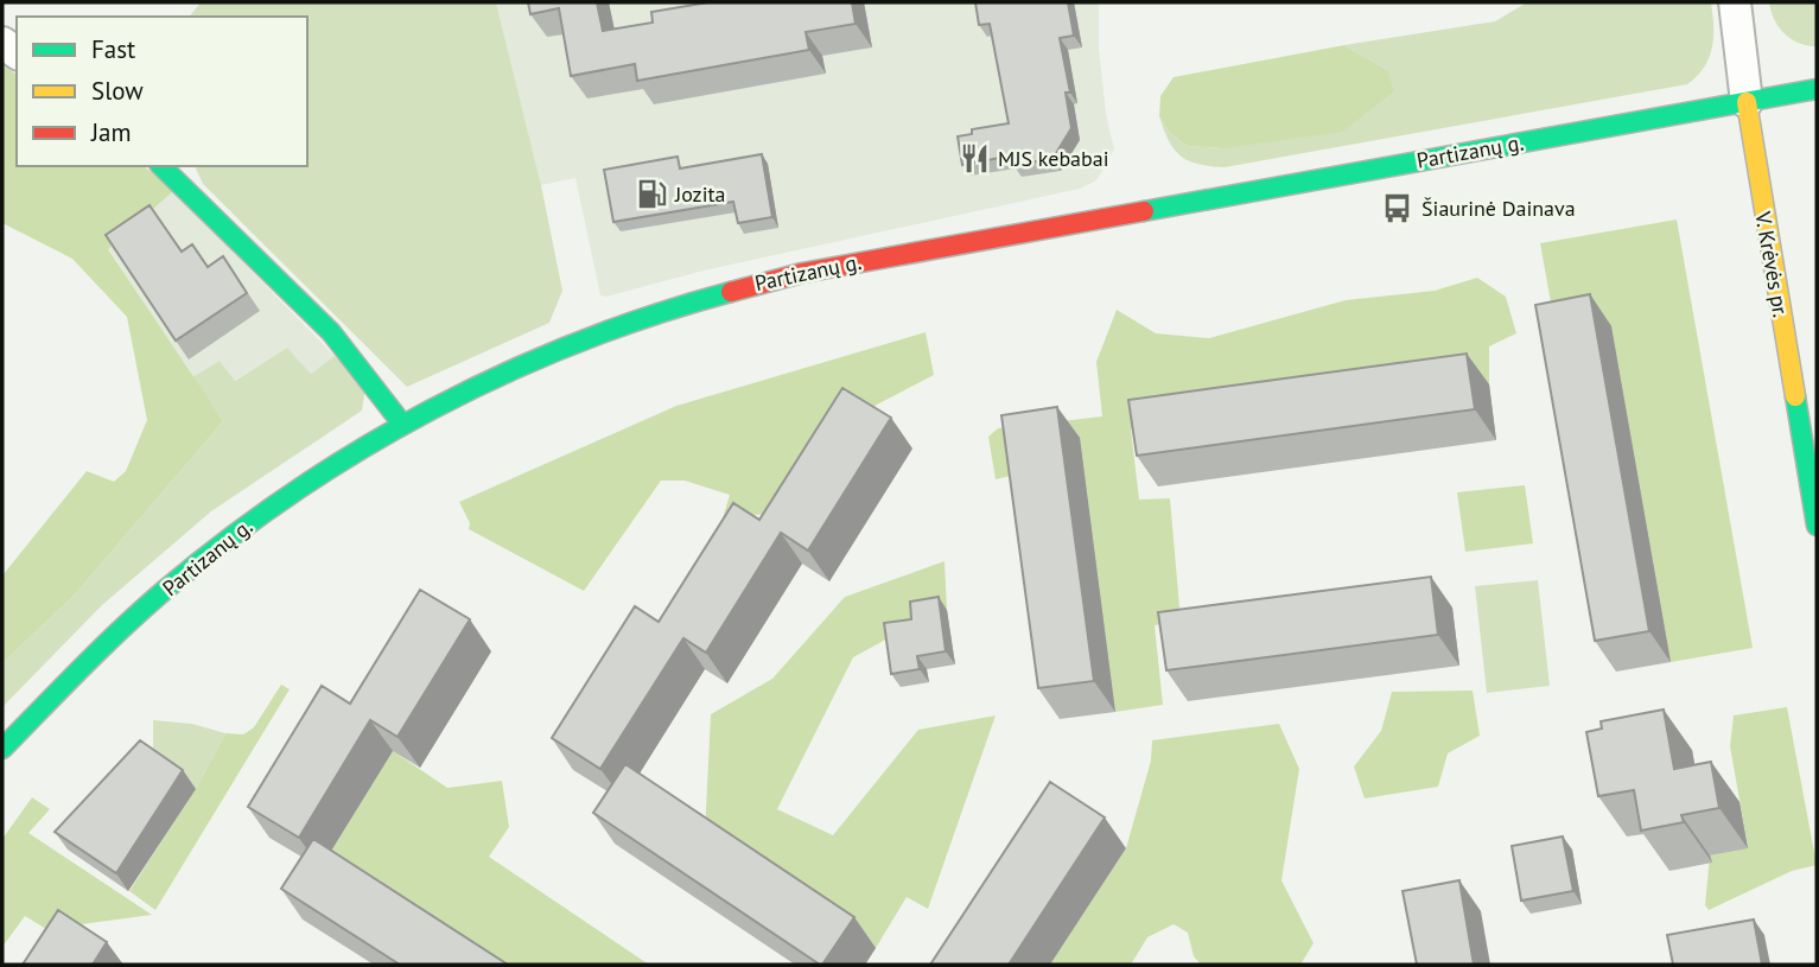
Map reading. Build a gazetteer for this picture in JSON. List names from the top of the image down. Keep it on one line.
{"streets":{"street":["Partizanų g.","V. Krėvės pr."]},"crossings":[["Partizanų g.","V. Krėvės pr."]],"places":{"restaurant":["MJS kebabai"],"fuel station":["Jozita"],"bus stop":["Šiaurinė Dainava"]},"legend":["Fast","Slow","Jam"]}
